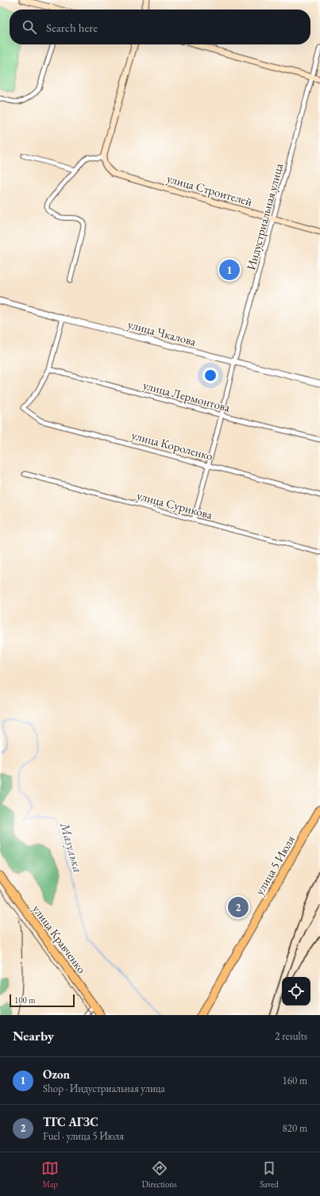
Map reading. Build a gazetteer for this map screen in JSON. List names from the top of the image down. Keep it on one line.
{"streets":{"highway":["улица 5 Июля","улица Кравченко"],"main road":["улица Строителей"],"street":["Индустриальная улица","улица Чкалова","улица Лермонтова","улица Короленко","улица Сурикова"]},"crossings":[["улица Строителей","Индустриальная улица"],["Индустриальная улица","улица Чкалова"],["Индустриальная улица","улица Лермонтова"],["Индустриальная улица","улица Короленко"],["Индустриальная улица","улица Сурикова"],["улица Лермонтова","улица Короленко"]],"water":["Мазулька"],"scale_bar":"100 m","page":{"search":"Search here","pins":["1","2"],"scale":"100 m","heading":["Nearby","2 results"],"list":[{"mark":"1","name":"Ozon","note":"Shop · Индустриальная улица","value":"160 m"},{"mark":"2","name":"ТГС АГЗС","note":"Fuel · улица 5 Июля","value":"820 m"}],"nav":["Map","Directions","Saved"]}}
